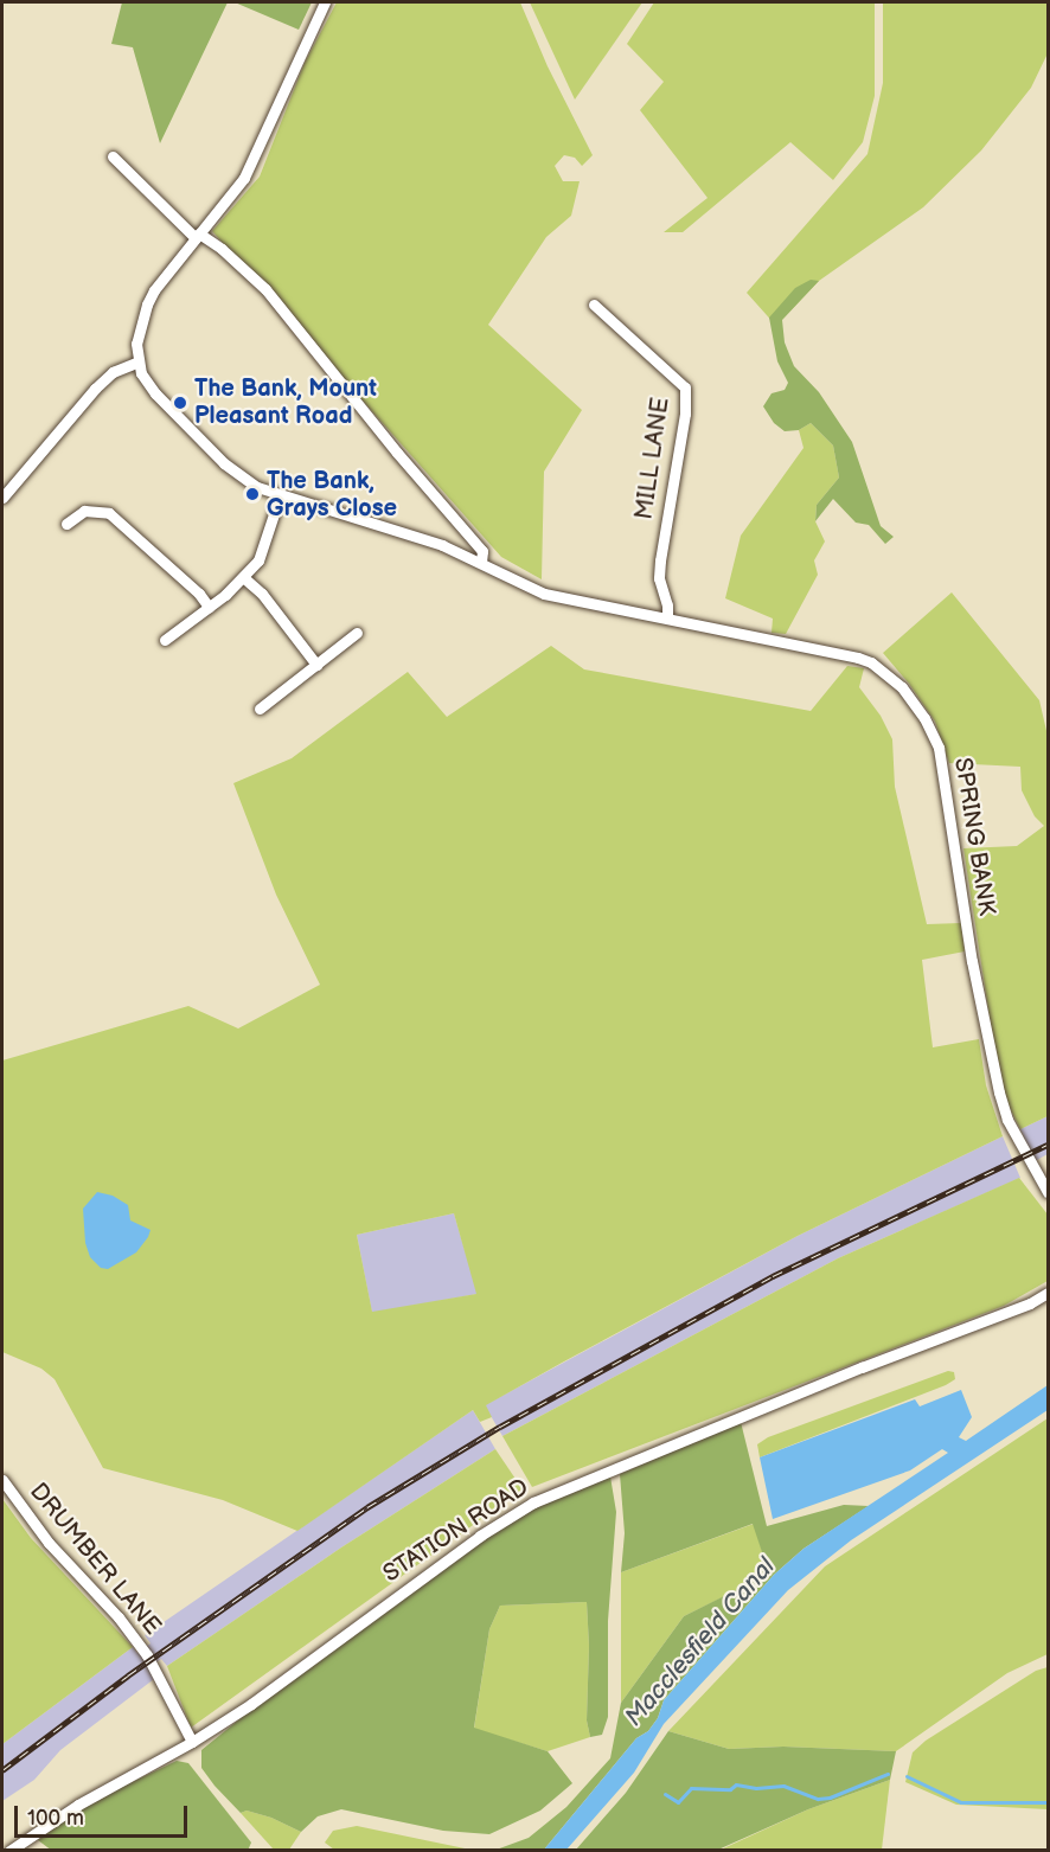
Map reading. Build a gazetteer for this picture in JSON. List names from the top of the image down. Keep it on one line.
{"streets":{"street":["MILL LANE","SPRING BANK","STATION ROAD","DRUMBER LANE"]},"crossings":[["MILL LANE","SPRING BANK"],["STATION ROAD","DRUMBER LANE"]],"water":["Macclesfield Canal"],"places":["The Bank, Mount Pleasant Road","The Bank, Grays Close"],"scale_bar":"100 m"}
